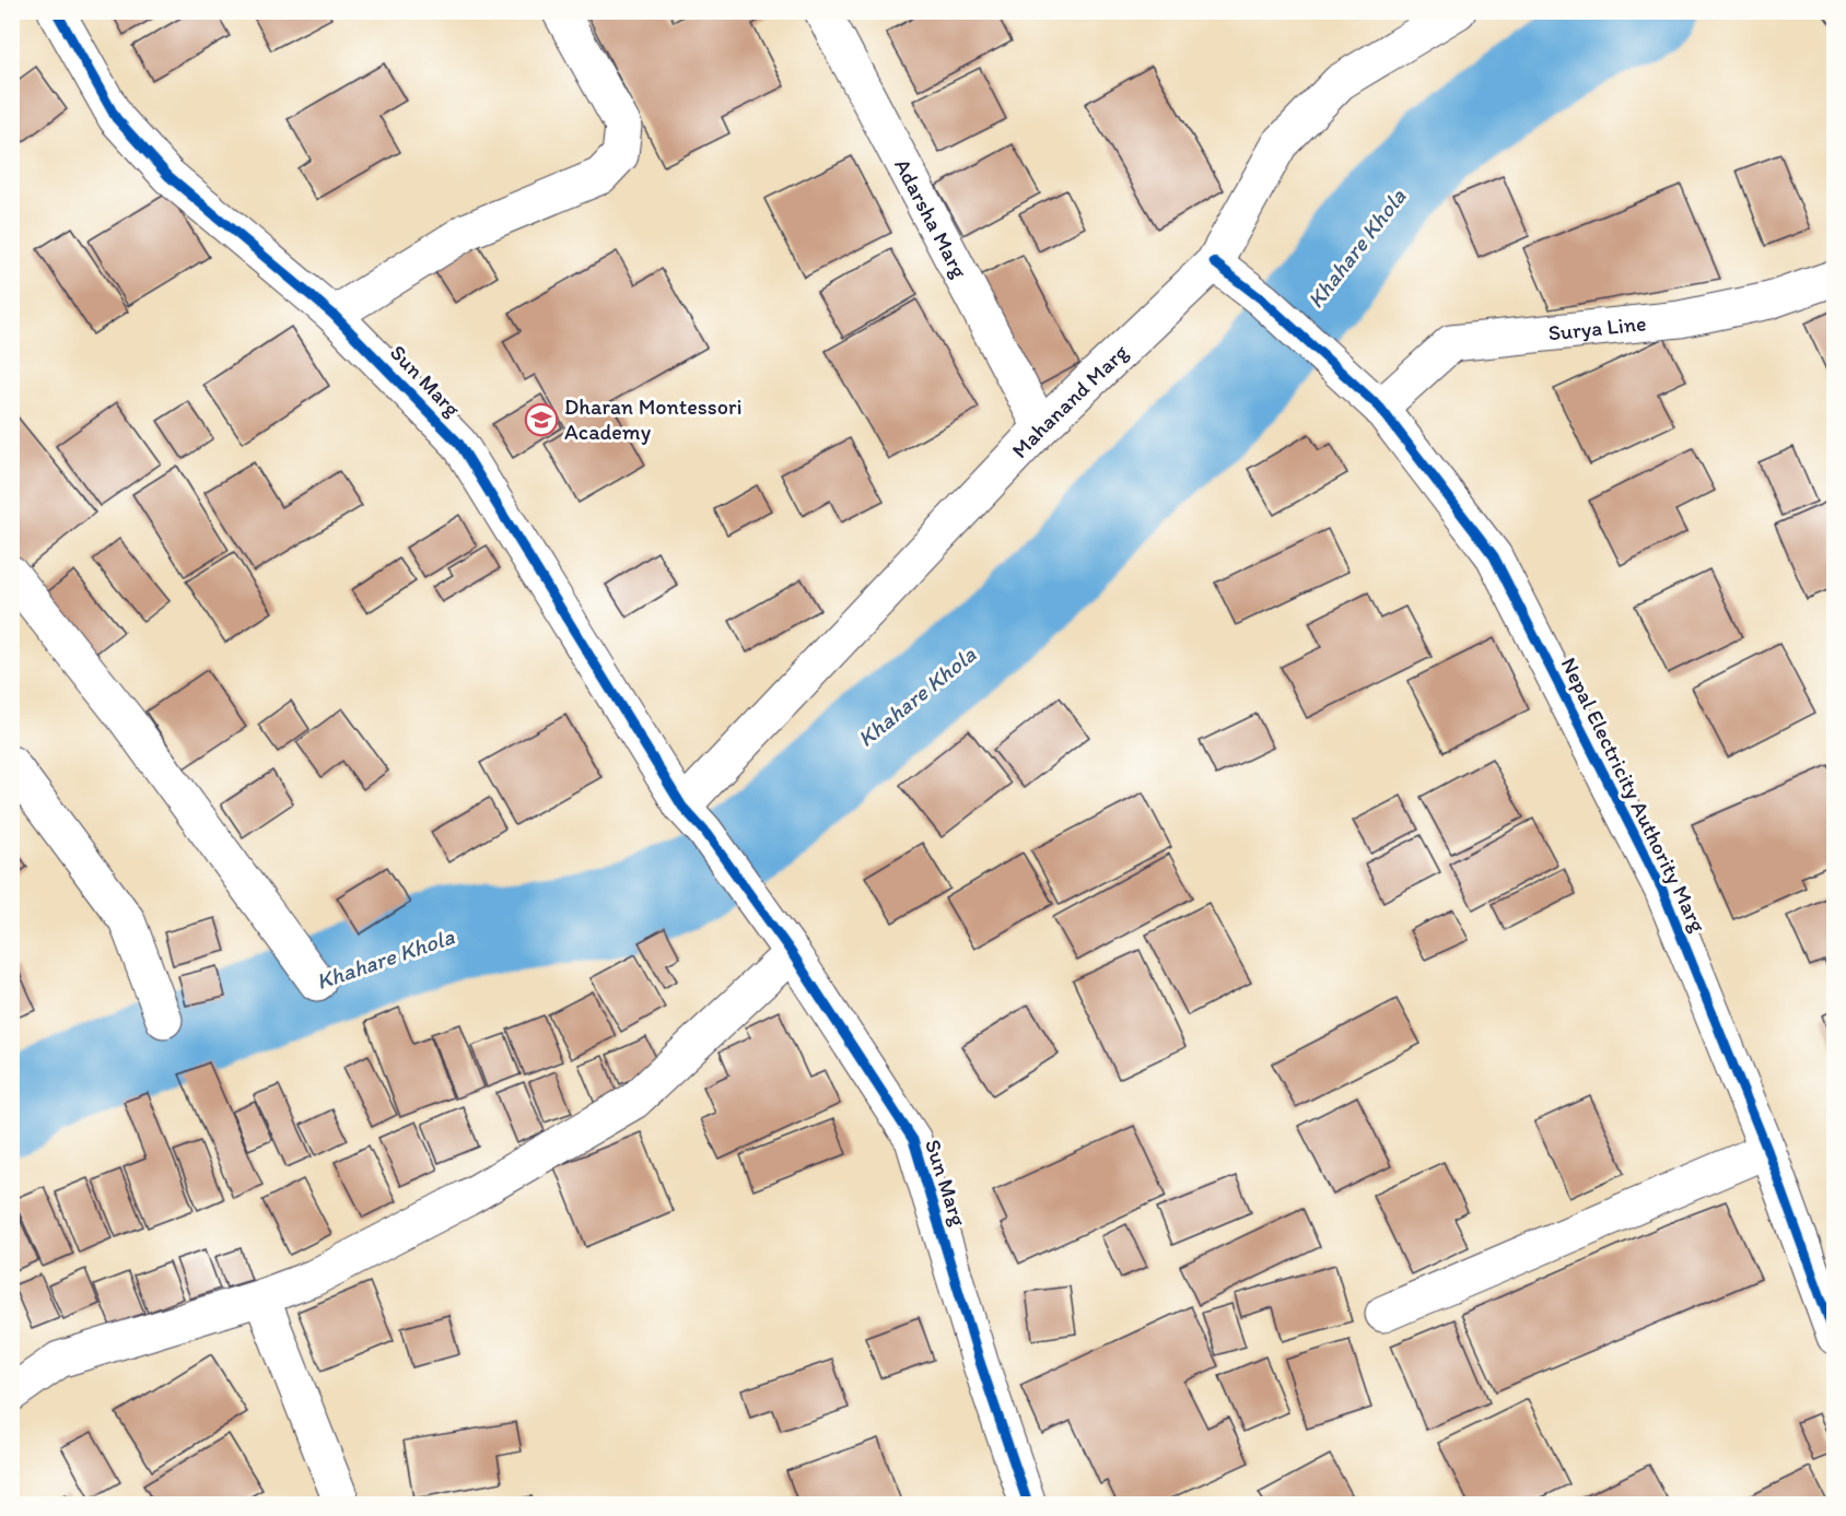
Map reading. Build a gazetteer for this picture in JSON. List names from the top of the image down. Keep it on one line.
{"streets":{"street":["Adarsha Marg","Surya Line","Sun Marg","Mahanand Marg","Nepal Electricity Authority Marg"]},"crossings":[["Adarsha Marg","Mahanand Marg"],["Surya Line","Nepal Electricity Authority Marg"],["Sun Marg","Mahanand Marg"],["Mahanand Marg","Nepal Electricity Authority Marg"]],"water":["Khahare Khola"],"places":{"school or university":["Dharan Montessori Academy"]}}
